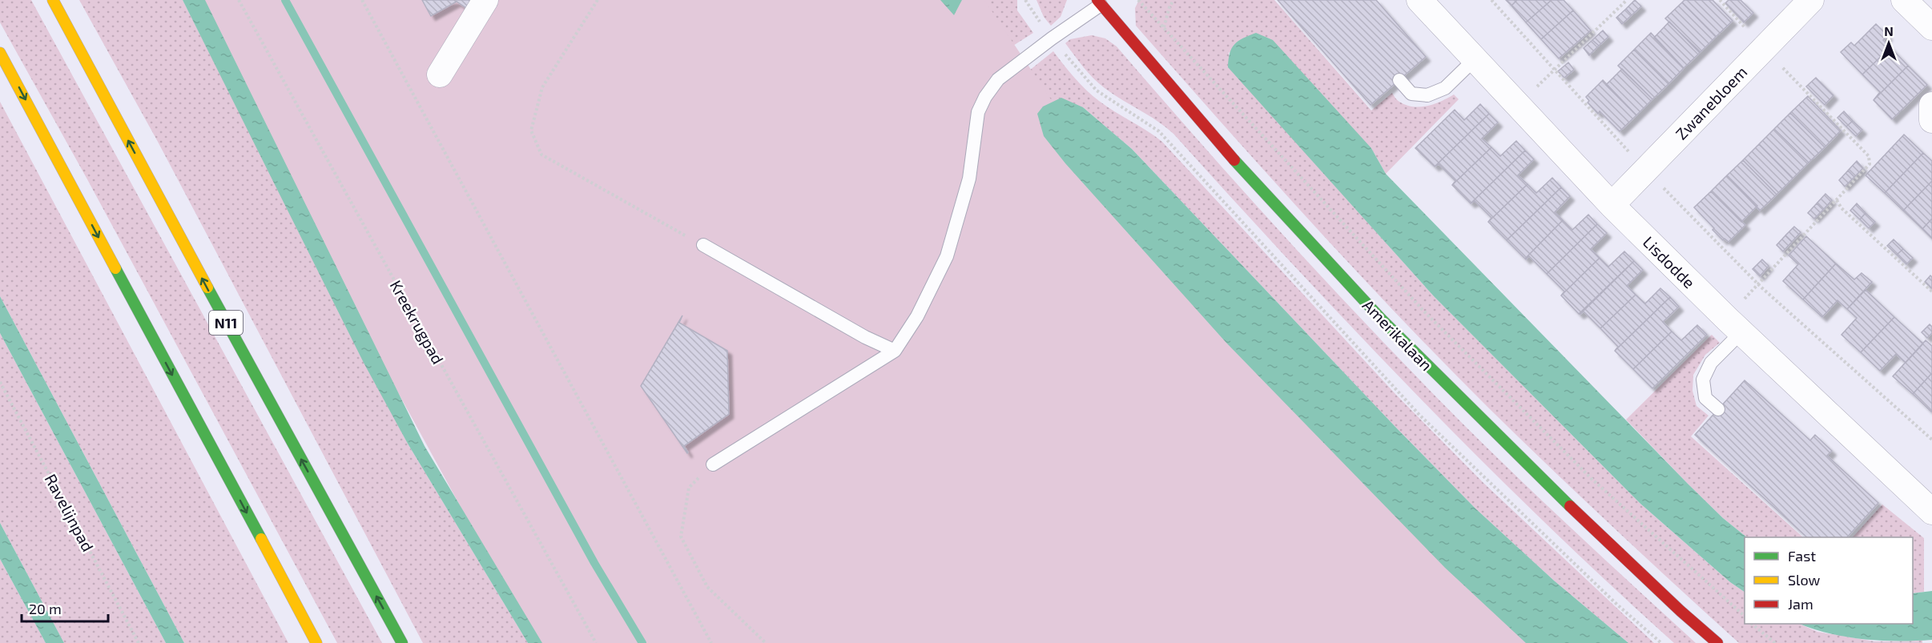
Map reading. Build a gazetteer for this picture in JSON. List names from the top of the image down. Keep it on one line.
{"streets":{"main road":["N11","Amerikalaan"],"street":["Zwanebloem","Lisdodde"],"path":["Kreekrugpad","Ravelijnpad"]},"crossings":[["Zwanebloem","Lisdodde"]],"legend":["Fast","Slow","Jam"],"scale_bar":"20 m","north":"top"}
